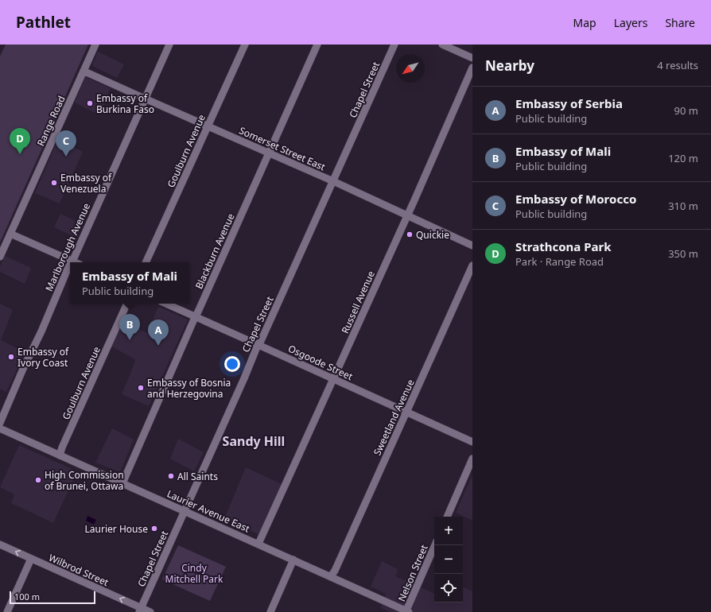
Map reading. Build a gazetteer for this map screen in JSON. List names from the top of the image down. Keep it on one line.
{"streets":{"street":["Chapel Street","Range Road","Somerset Street East","Goulburn Avenue","Marlborough Avenue","Blackburn Avenue","Russell Avenue","Osgoode Street","Sweetland Avenue","Laurier Avenue East","Wilbrod Street","Nelson Street"]},"crossings":[["Chapel Street","Somerset Street East"],["Chapel Street","Osgoode Street"],["Chapel Street","Laurier Avenue East"],["Chapel Street","Wilbrod Street"],["Range Road","Somerset Street East"],["Somerset Street East","Goulburn Avenue"],["Somerset Street East","Marlborough Avenue"],["Somerset Street East","Blackburn Avenue"],["Somerset Street East","Russell Avenue"],["Goulburn Avenue","Laurier Avenue East"],["Blackburn Avenue","Osgoode Street"],["Blackburn Avenue","Laurier Avenue East"],["Russell Avenue","Osgoode Street"],["Russell Avenue","Laurier Avenue East"],["Osgoode Street","Sweetland Avenue"],["Sweetland Avenue","Laurier Avenue East"],["Laurier Avenue East","Nelson Street"]],"one_way":["Wilbrod Street"],"districts":["Sandy Hill"],"parks":["Cindy Mitchell Park"],"places":["Embassy of Burkina Faso","Embassy of Venezuela","Quickie","Embassy of Ivory Coast","Embassy of Bosnia and Herzegovina","All Saints","High Commission of Brunei, Ottawa","Laurier House"],"scale_bar":"100 m","north":"bottom left","page":{"header":"Pathlet","nav":["Map","Layers","Share"],"heading":["Nearby","4 results"],"list":[{"mark":"A","name":"Embassy of Serbia","note":"Public building","value":"90 m"},{"mark":"B","name":"Embassy of Mali","note":"Public building","value":"120 m"},{"mark":"C","name":"Embassy of Morocco","note":"Public building","value":"310 m"},{"mark":"D","name":"Strathcona Park","note":"Park · Range Road","value":"350 m"}],"pins":["D","C","B","A"],"popup":["Embassy of Mali","Public building"],"map_buttons":["+","−"],"scale":"100 m"}}
